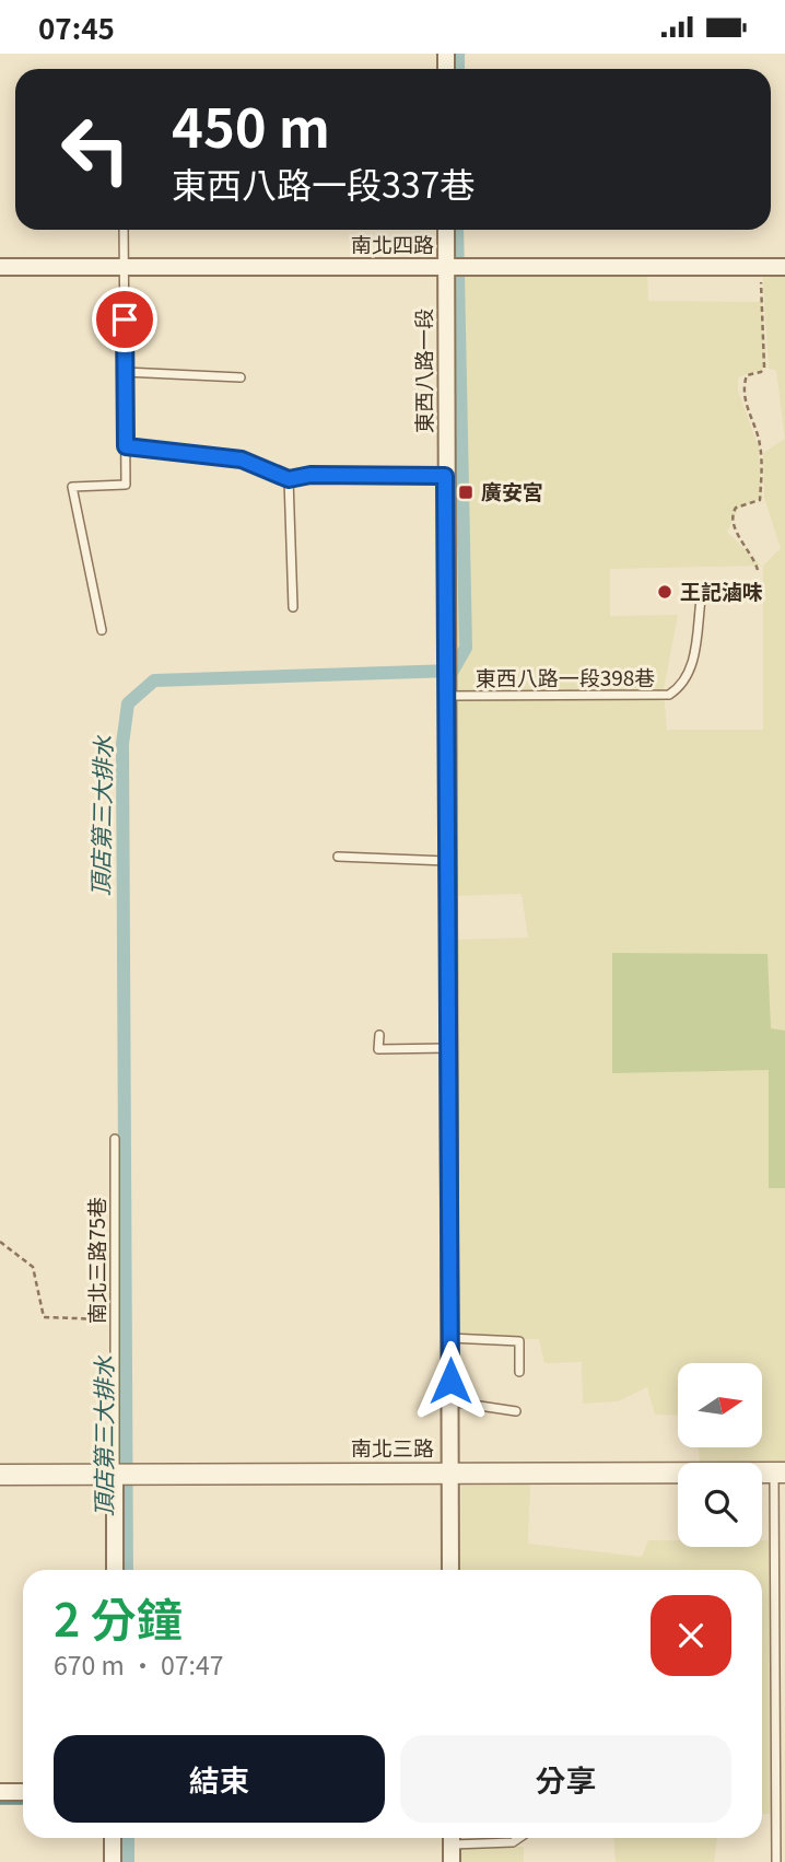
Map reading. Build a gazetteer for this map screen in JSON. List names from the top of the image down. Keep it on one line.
{"streets":{"street":["南北四路","東西八路一段","南北三路"],"lane":["東西八路一段398巷","南北三路75巷"]},"crossings":[["南北四路","東西八路一段"],["東西八路一段","東西八路一段398巷"],["東西八路一段","南北三路"],["南北三路75巷","南北三路"]],"water":["頂店第三大排水"],"places":{"transit":["廣安宮"],"other":["王記滷味"]},"north":"right","page":{"status":"07:45","turn":["450 m","東西八路一段337巷"],"heading":["2 分鐘","670 m · 07:47"],"buttons":["結束","分享"]}}
